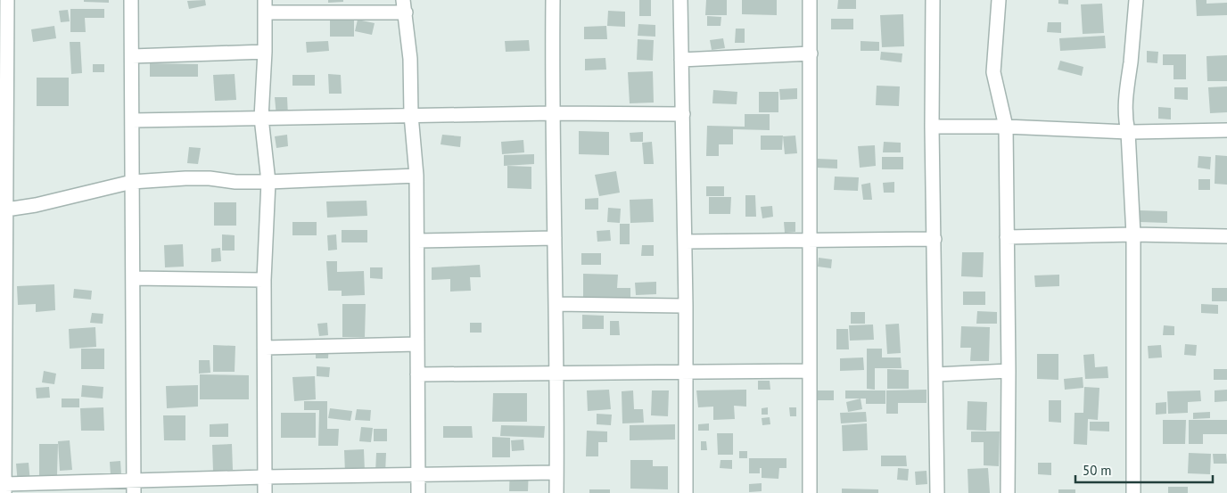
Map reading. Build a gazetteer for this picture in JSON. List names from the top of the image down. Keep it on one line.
{"scale_bar":"50 m"}
